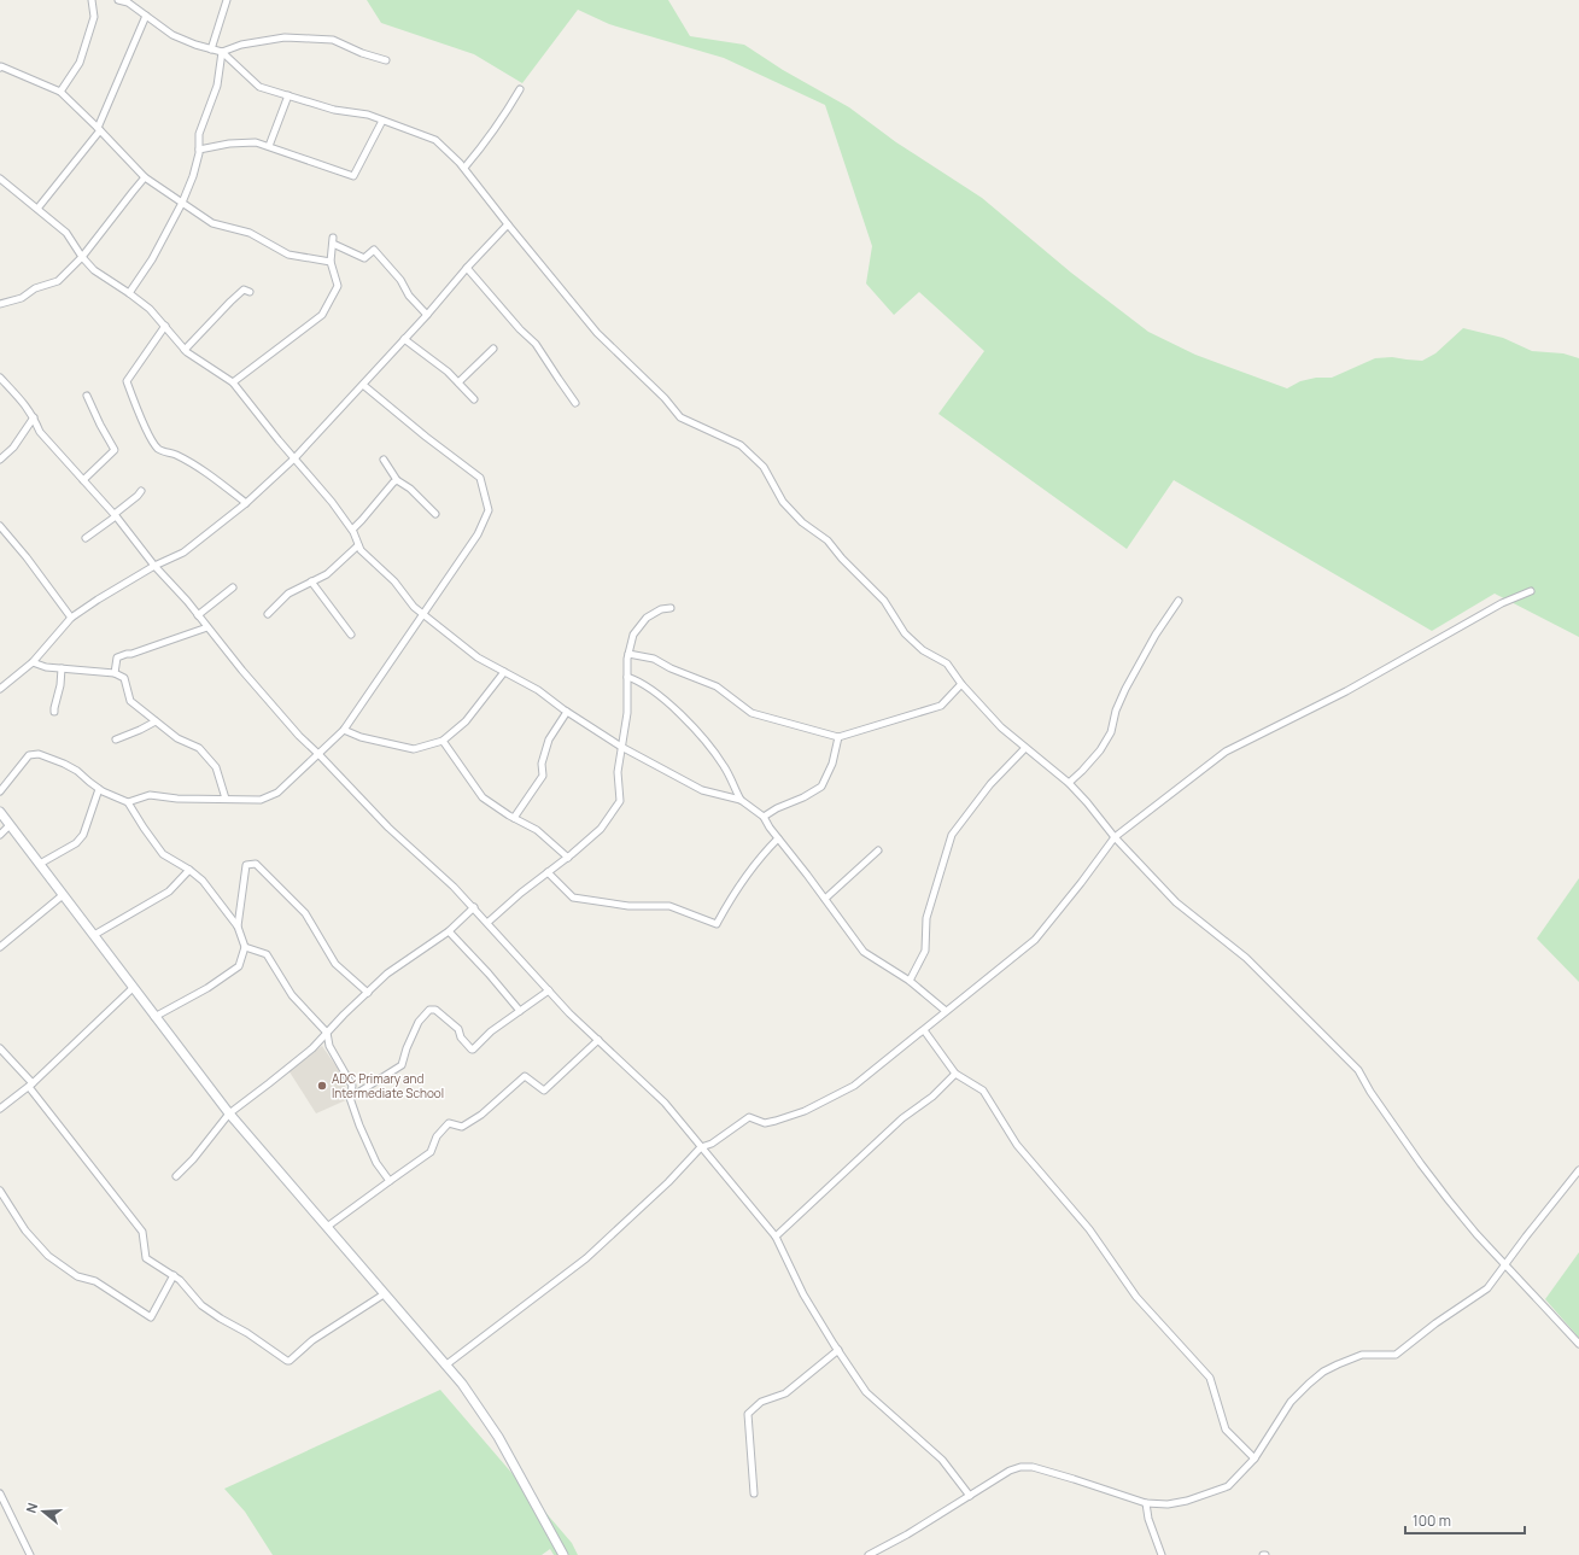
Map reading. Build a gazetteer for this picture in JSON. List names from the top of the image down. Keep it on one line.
{"places":["ADC Primary and Intermediate School"],"scale_bar":"100 m","north":"left"}
